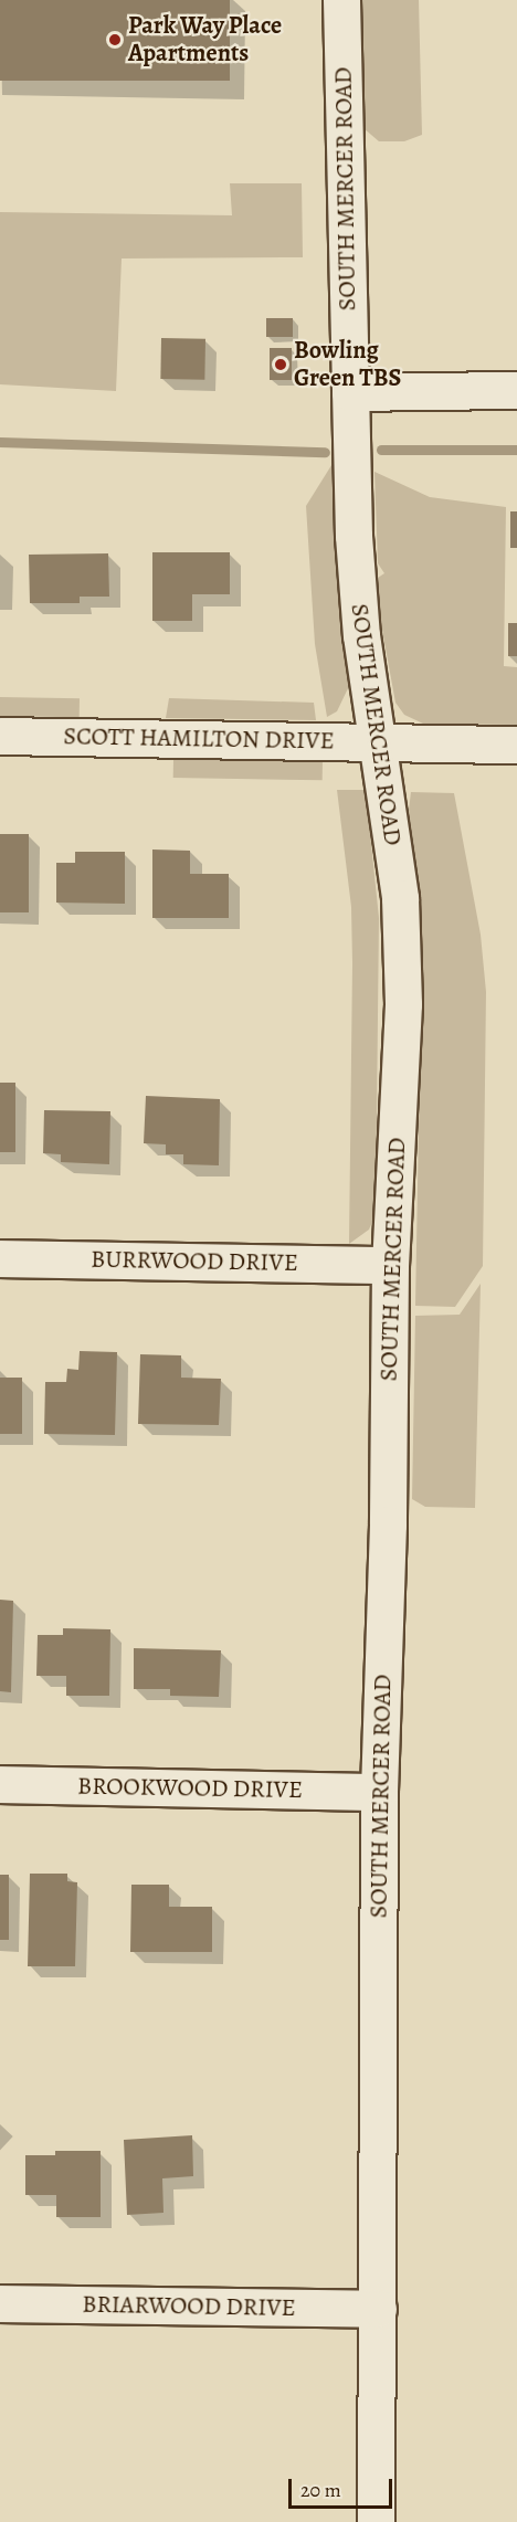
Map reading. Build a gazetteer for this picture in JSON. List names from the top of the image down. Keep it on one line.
{"streets":{"street":["SOUTH MERCER ROAD","SCOTT HAMILTON DRIVE","BURRWOOD DRIVE","BROOKWOOD DRIVE","BRIARWOOD DRIVE"]},"crossings":[["SOUTH MERCER ROAD","SCOTT HAMILTON DRIVE"],["SOUTH MERCER ROAD","BURRWOOD DRIVE"],["SOUTH MERCER ROAD","BROOKWOOD DRIVE"],["SOUTH MERCER ROAD","BRIARWOOD DRIVE"]],"places":["Park Way Place Apartments","Bowling Green TBS"],"scale_bar":"20 m"}
